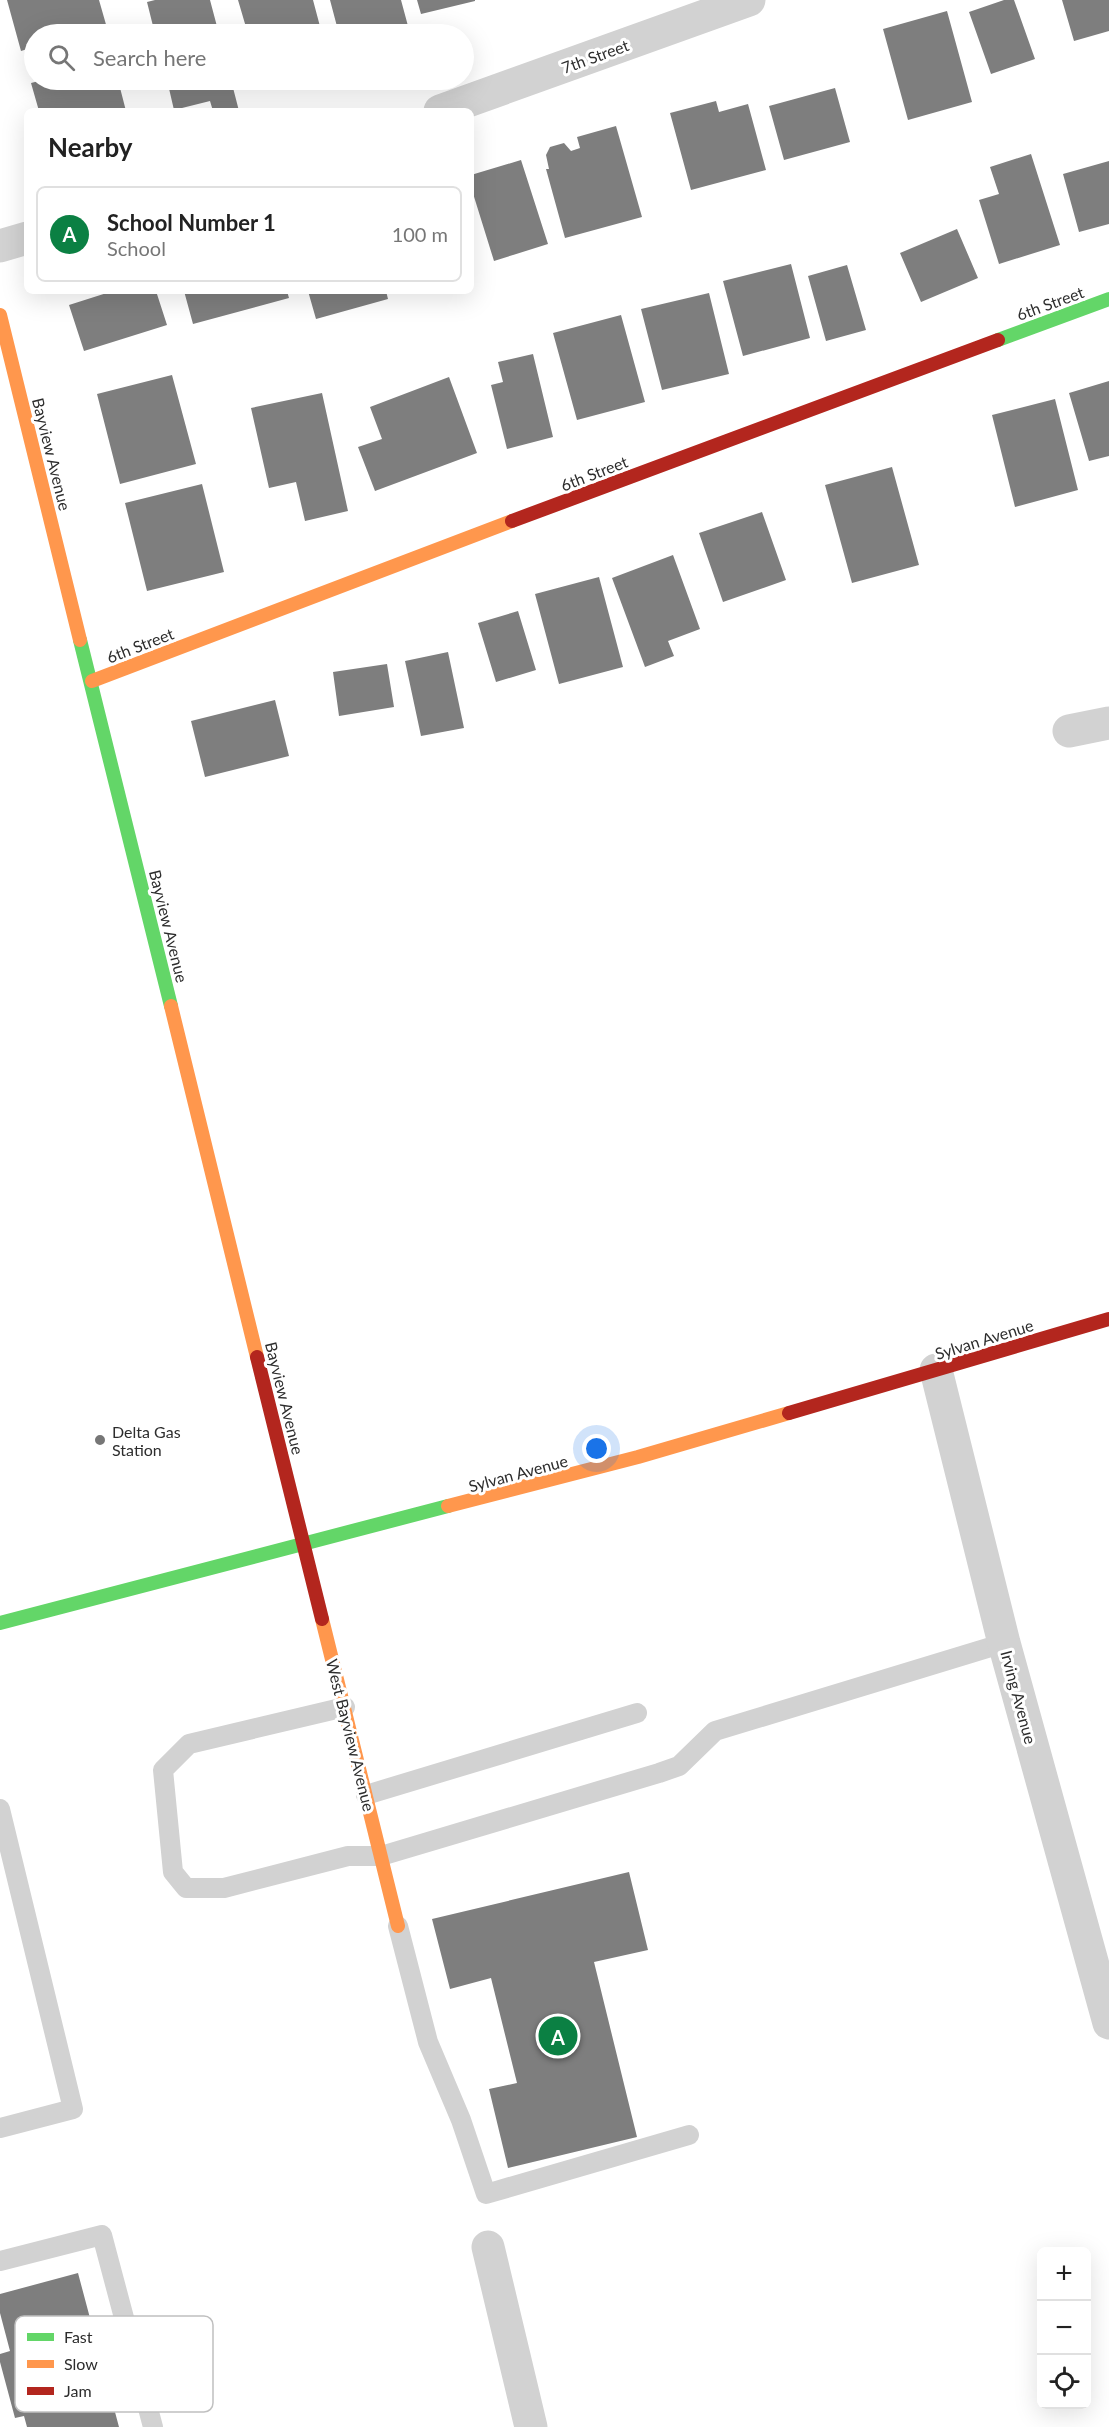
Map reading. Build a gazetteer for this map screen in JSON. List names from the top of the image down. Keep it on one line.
{"streets":{"street":["7th Street","6th Street","Bayview Avenue","Sylvan Avenue","Irving Avenue","West Bayview Avenue"]},"crossings":[["6th Street","Bayview Avenue"],["Bayview Avenue","Sylvan Avenue"],["Bayview Avenue","West Bayview Avenue"],["Sylvan Avenue","Irving Avenue"],["Sylvan Avenue","West Bayview Avenue"]],"places":["Delta Gas Station"],"legend":["Fast","Slow","Jam"],"page":{"search":"Search here","heading":"Nearby","list":[{"mark":"A","name":"School Number 1","note":"School","value":"100 m"}],"pins":"A","map_buttons":["+","−"]}}
